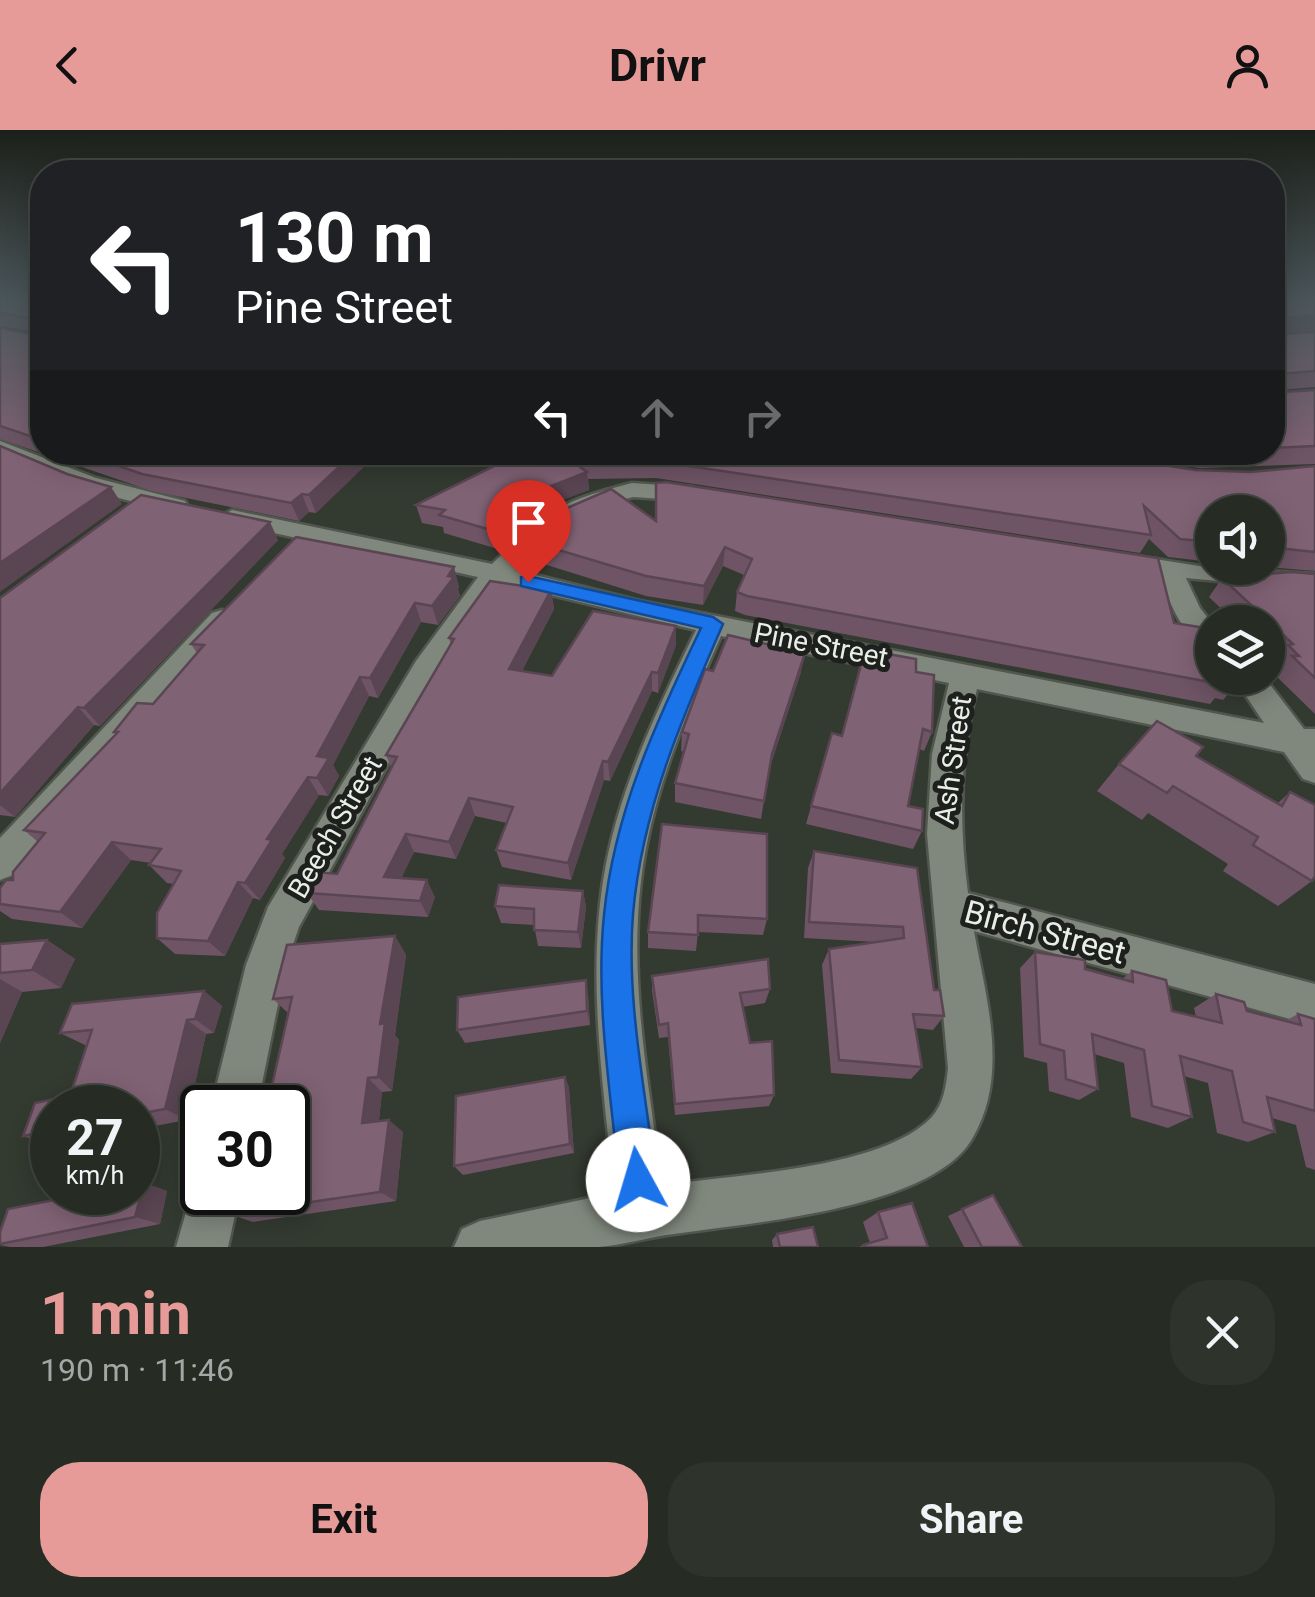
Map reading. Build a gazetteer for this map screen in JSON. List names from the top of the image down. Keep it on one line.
{"streets":{"street":["Pine Street","Ash Street","Beech Street","Birch Street"]},"crossings":[["Pine Street","Ash Street"],["Pine Street","Beech Street"],["Ash Street","Birch Street"]],"page":{"header":"Drivr","turn":["130 m","Pine Street"],"speed":"27 km/h","limit":"30","heading":["1 min","190 m · 11:46"],"buttons":["Exit","Share"]}}
